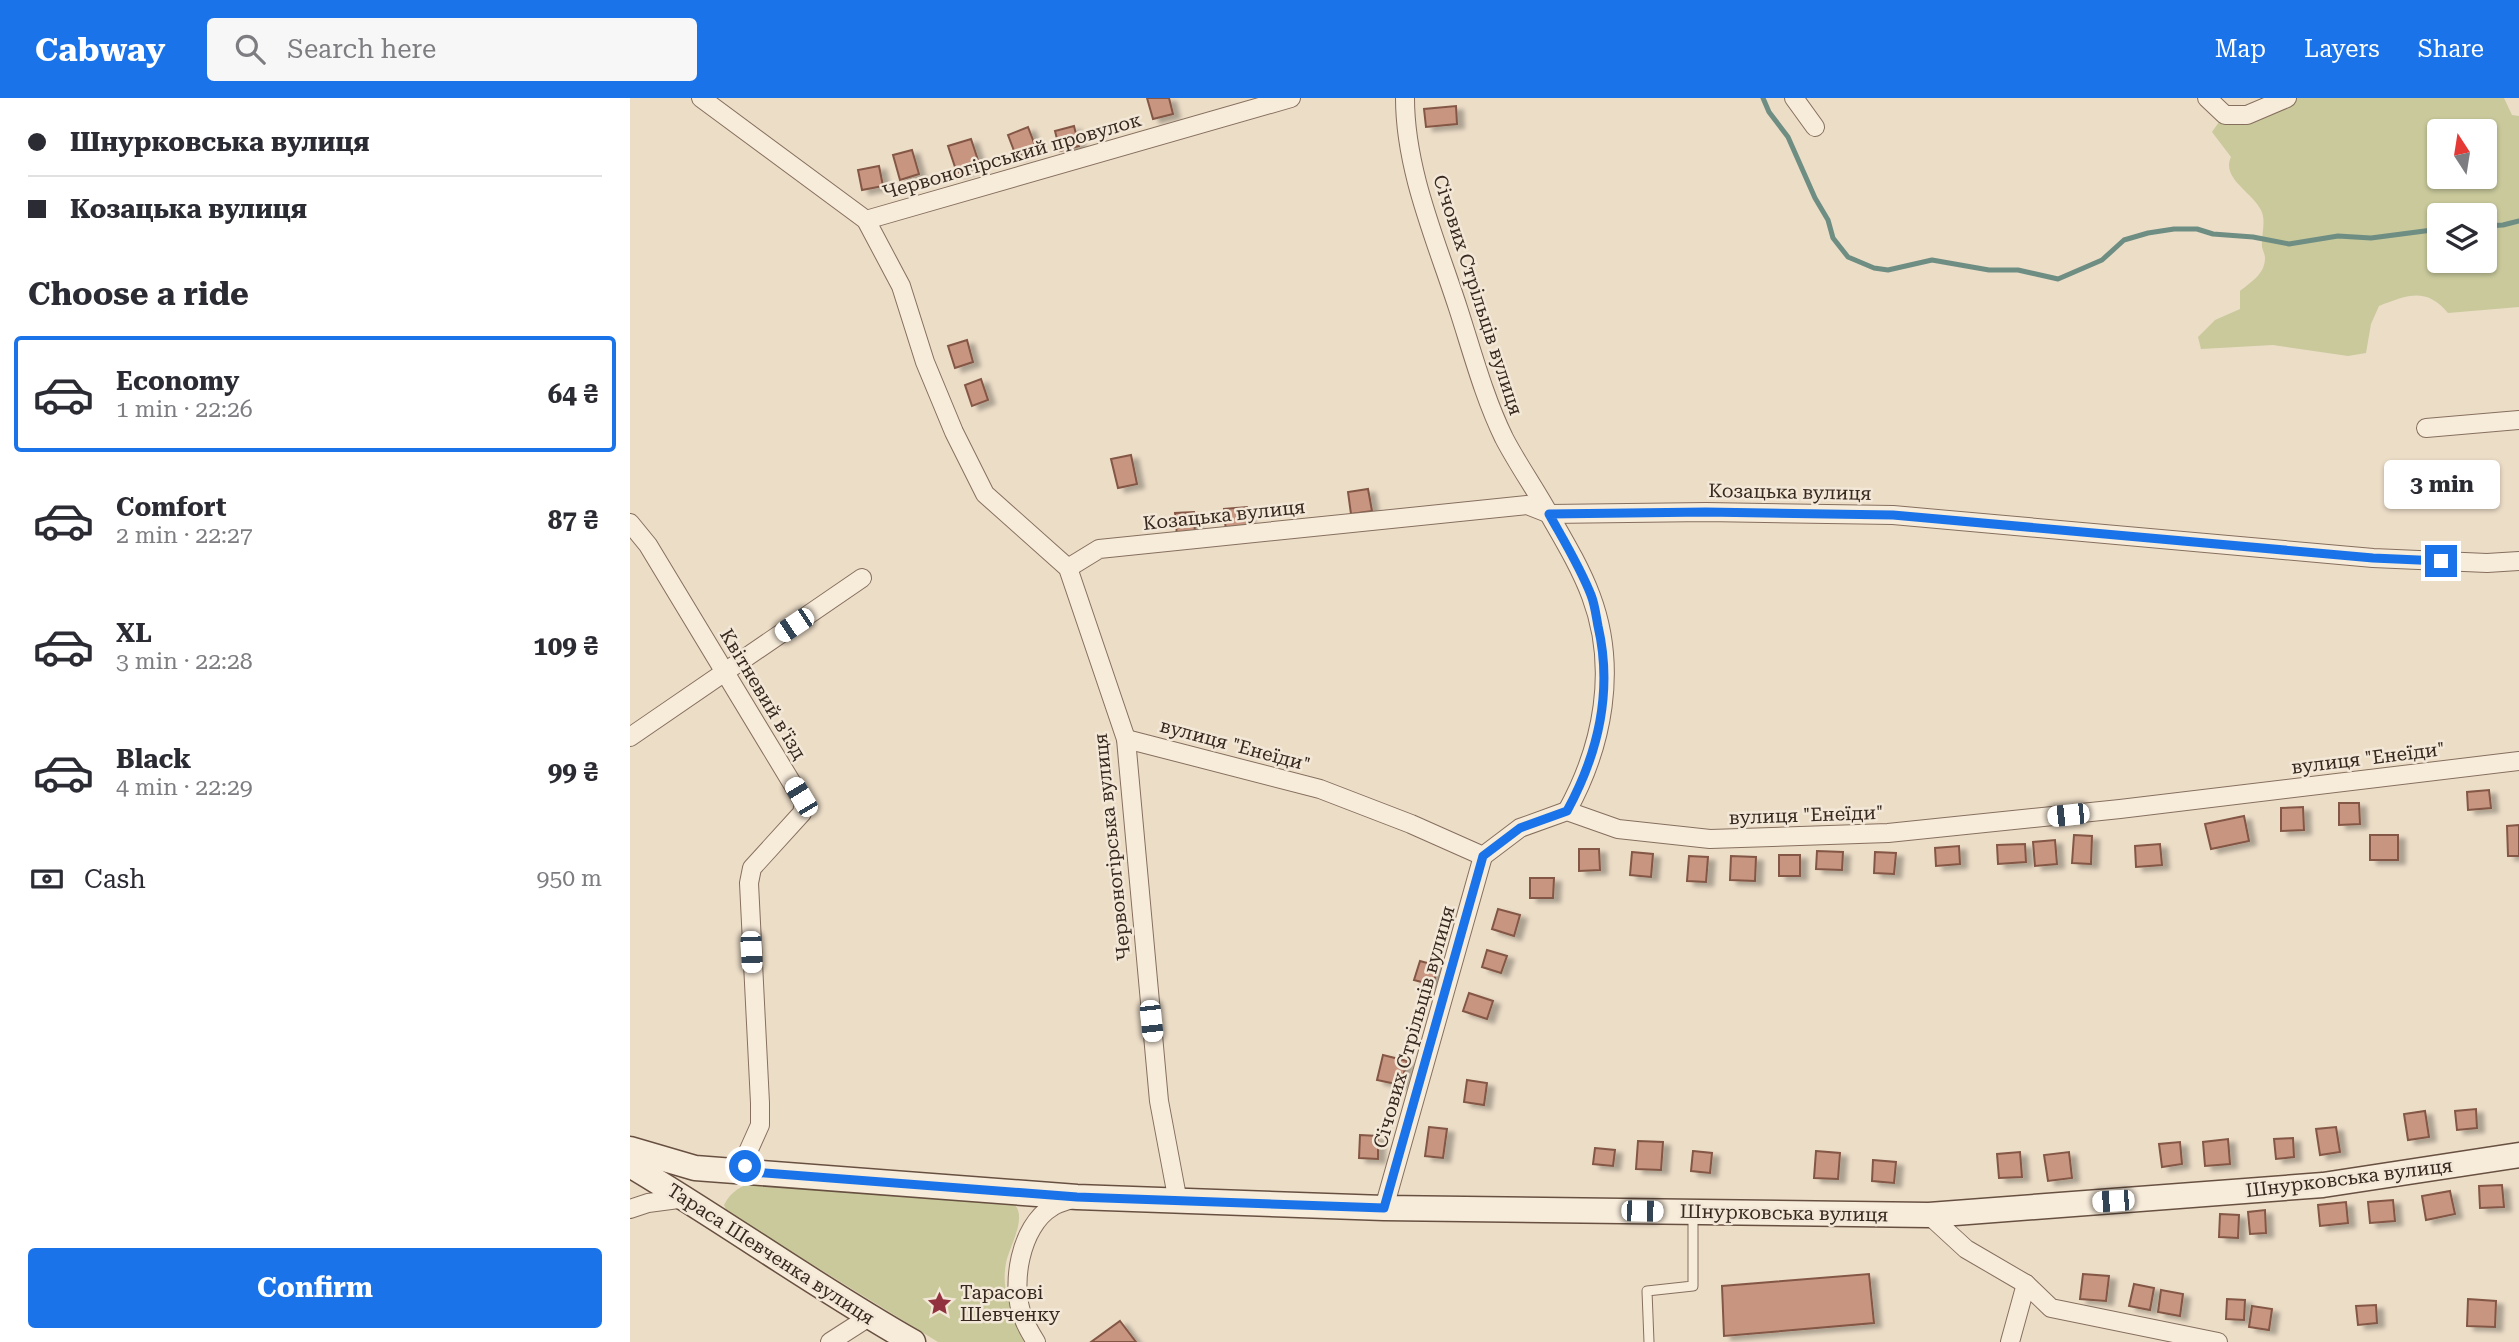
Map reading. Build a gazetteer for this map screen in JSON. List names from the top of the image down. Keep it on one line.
{"streets":{"street":["Червоногірський провулок","Січових Стрільців вулиця","Козацька вулиця","Квітневий в'їзд","вулиця \"Енеїди\"","Червоногірська вулиця","Шнурковська вулиця","Тараса Шевченка вулиця"]},"crossings":[["Червоногірський провулок","Червоногірська вулиця"],["Січових Стрільців вулиця","Козацька вулиця"],["Січових Стрільців вулиця","вулиця \"Енеїди\""],["Січових Стрільців вулиця","Шнурковська вулиця"],["Козацька вулиця","Червоногірська вулиця"],["Квітневий в'їзд","Шнурковська вулиця"],["вулиця \"Енеїди\"","Червоногірська вулиця"],["Червоногірська вулиця","Шнурковська вулиця"]],"places":{"place":["Тарасові Шевченку"]},"north":"top","page":{"header":"Cabway","search":"Search here","nav":["Map","Layers","Share"],"banner":["Шнурковська вулиця","Козацька вулиця"],"heading":"Choose a ride","list":[{"name":"Economy","note":"1 min · 22:26","value":"64 ₴"},{"name":"Comfort","note":"2 min · 22:27","value":"87 ₴"},{"name":"XL","note":"3 min · 22:28","value":"109 ₴"},{"name":"Black","note":"4 min · 22:29","value":"99 ₴"}],"bubble":"3 min","pay":["Cash","950 m"],"buttons":"Confirm"}}
